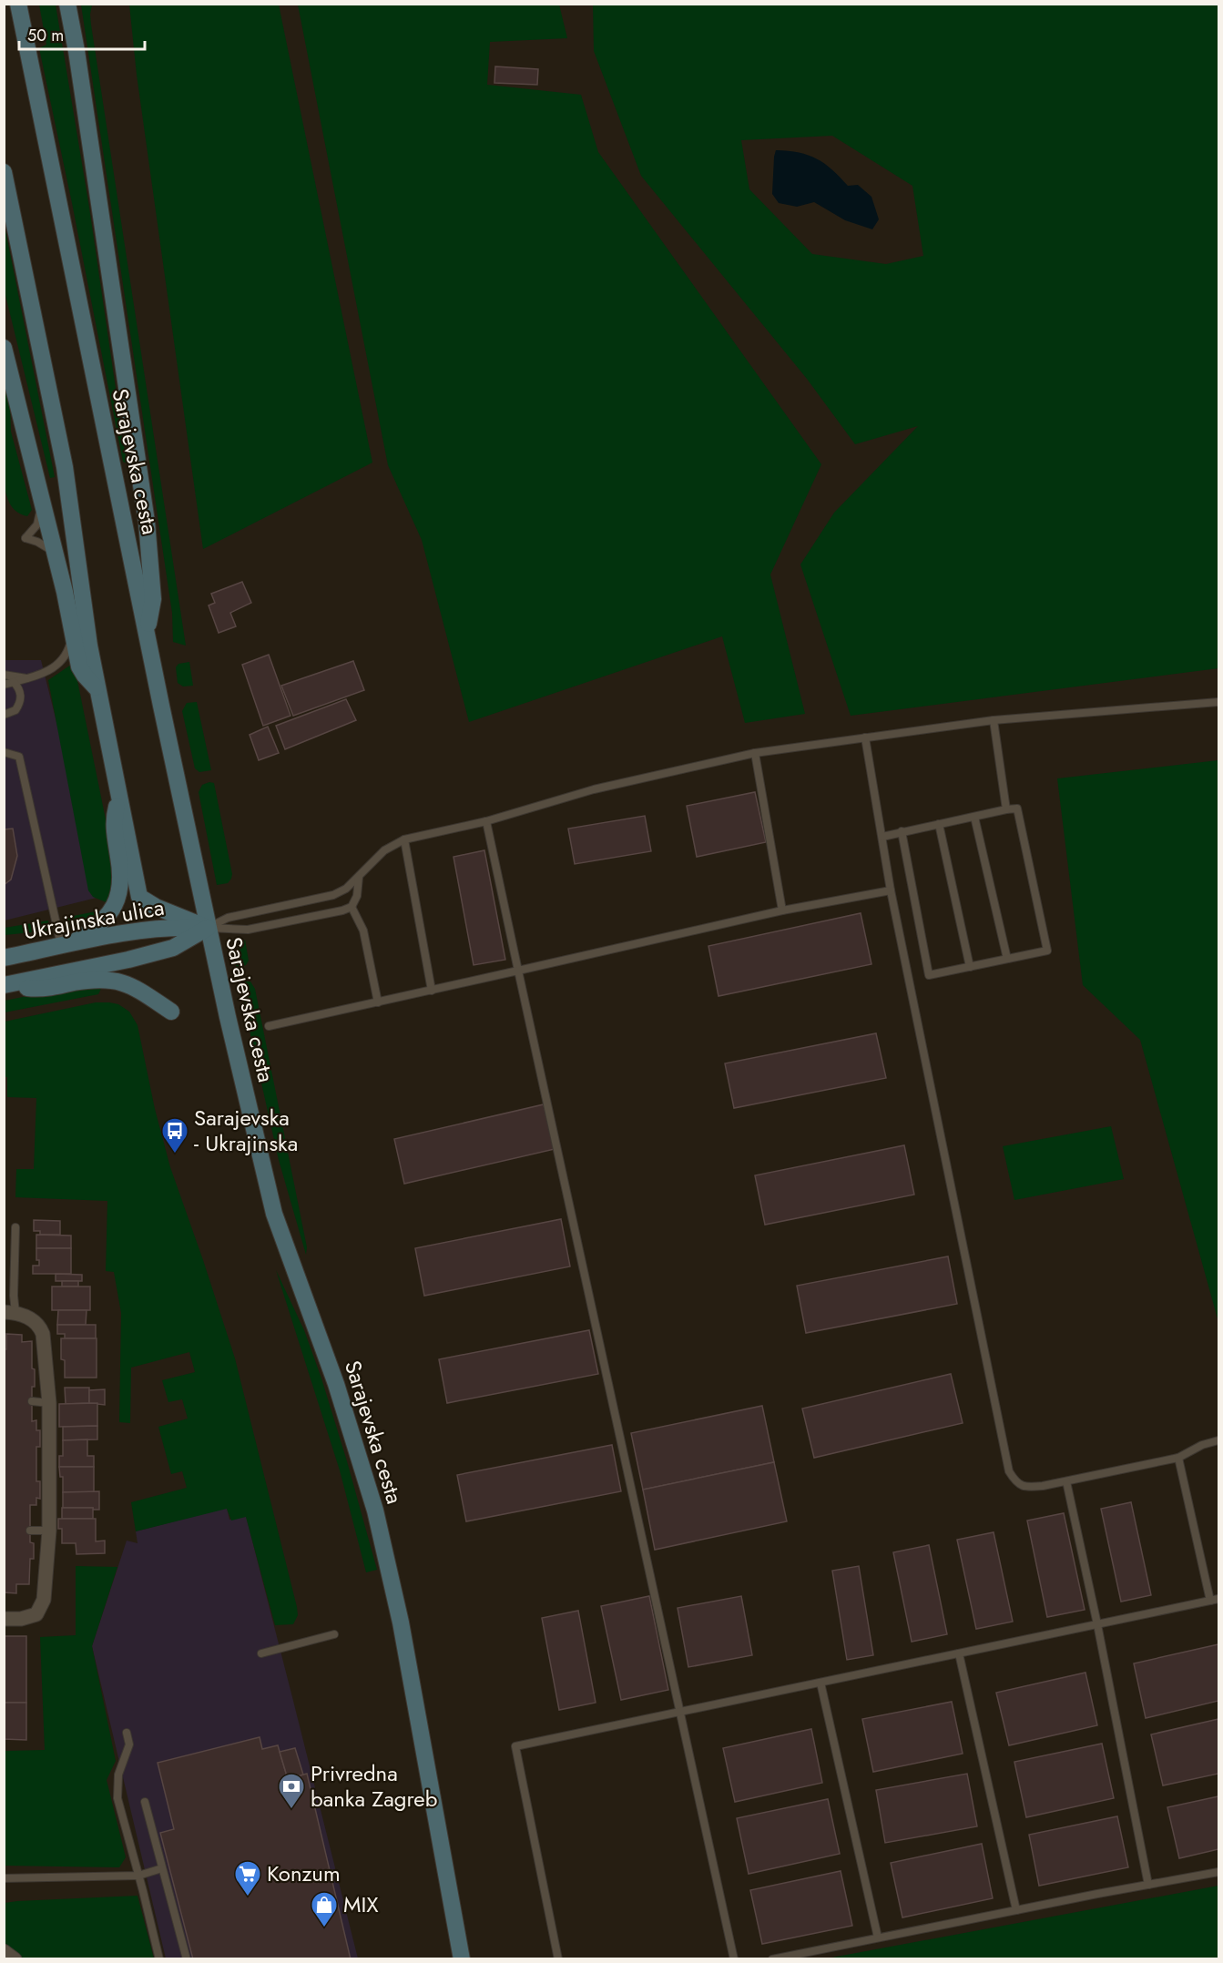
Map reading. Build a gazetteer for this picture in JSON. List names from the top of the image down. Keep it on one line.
{"streets":{"main road":["Sarajevska cesta","Ukrajinska ulica"]},"crossings":[["Sarajevska cesta","Ukrajinska ulica"]],"places":{"bus stop":["Sarajevska - Ukrajinska"],"bank":["Privredna banka Zagreb"],"supermarket":["Konzum"],"shop":["MIX"]},"scale_bar":"50 m"}
